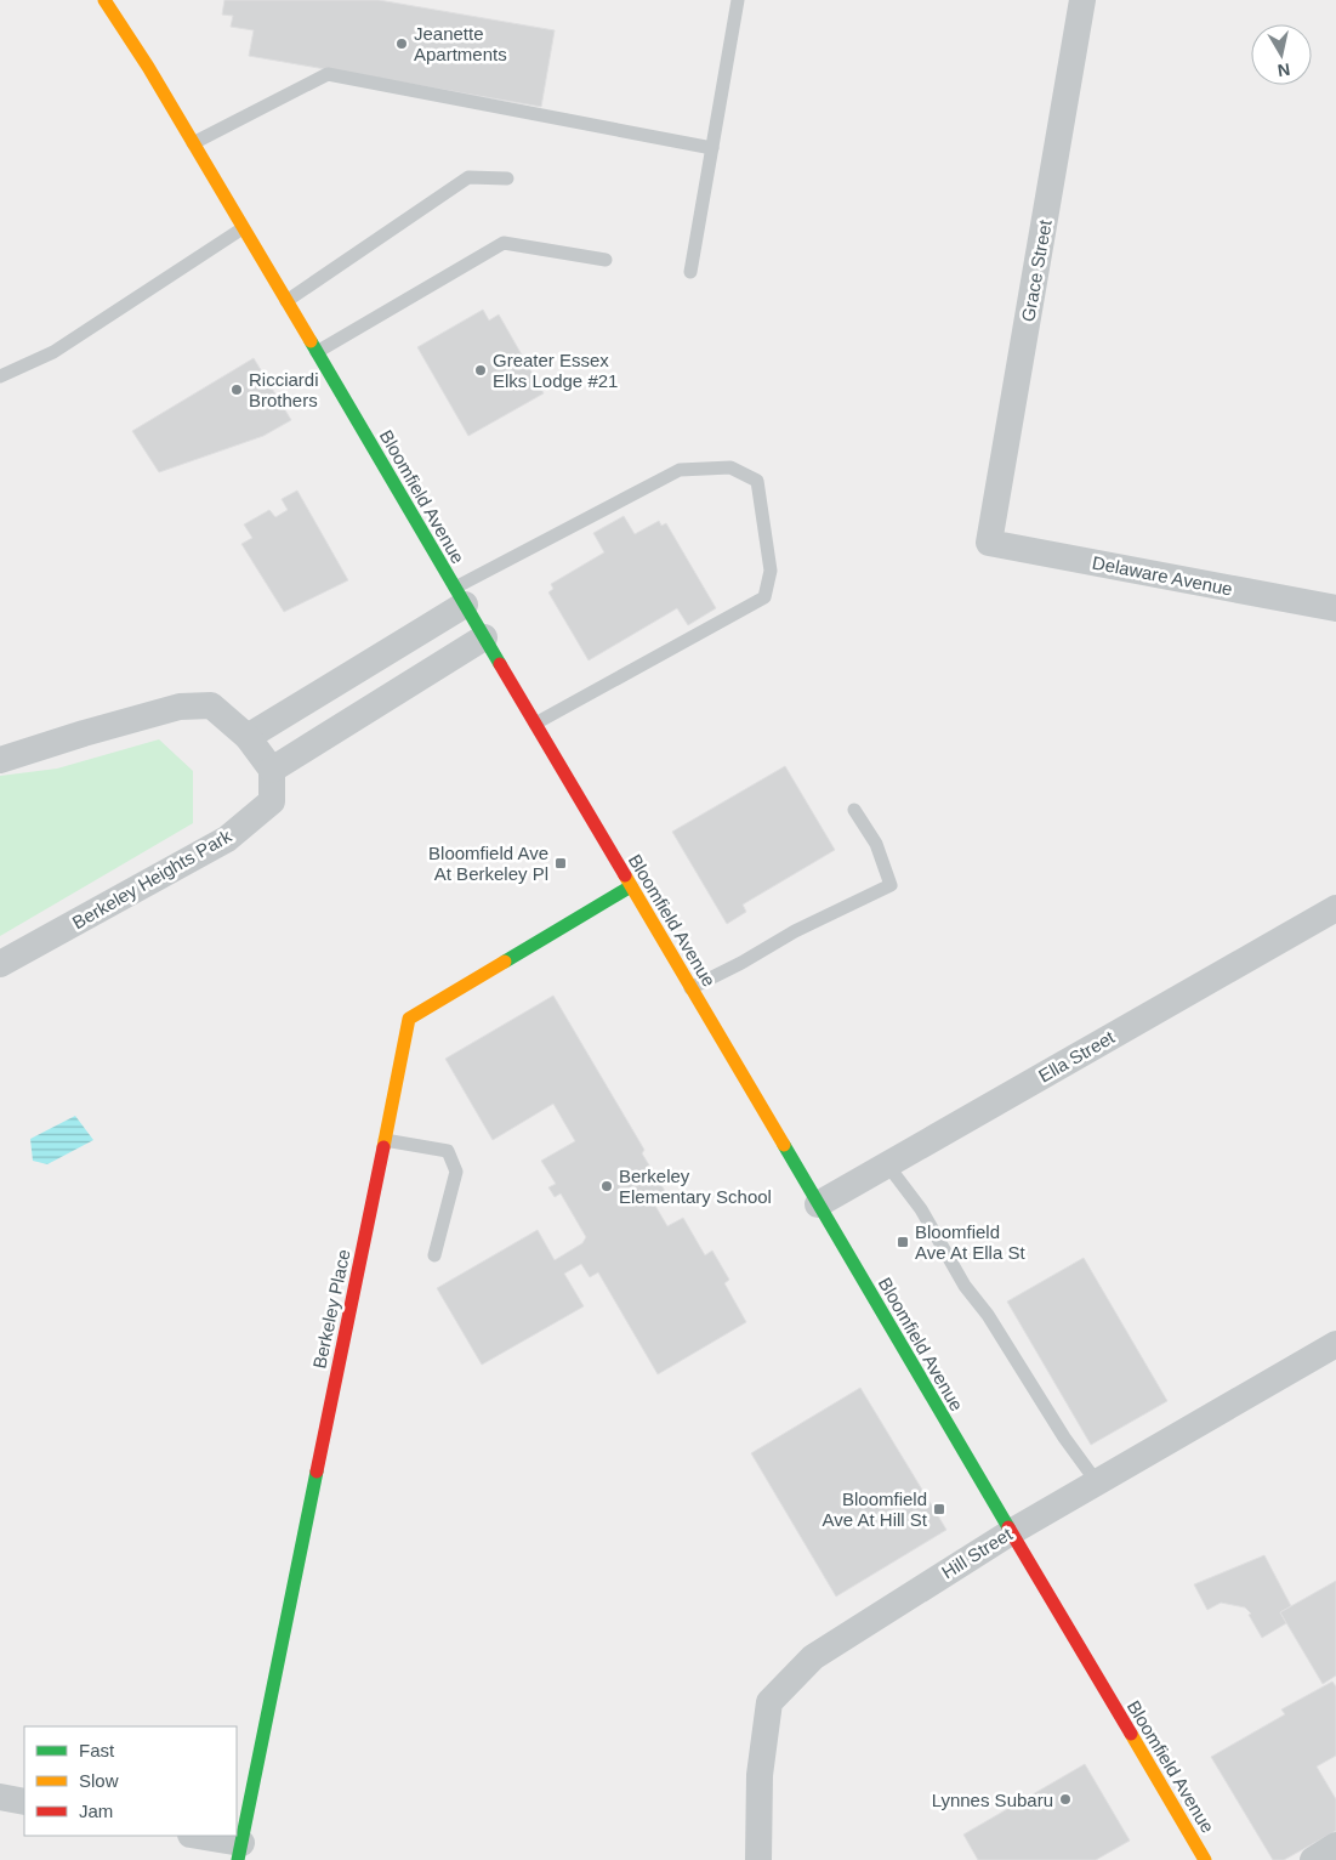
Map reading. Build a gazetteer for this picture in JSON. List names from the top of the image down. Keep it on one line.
{"streets":{"main road":["Bloomfield Avenue","Berkeley Place"],"street":["Grace Street","Delaware Avenue","Berkeley Heights Park","Ella Street","Hill Street"]},"crossings":[["Grace Street","Delaware Avenue"],["Bloomfield Avenue","Ella Street"],["Bloomfield Avenue","Berkeley Place"],["Bloomfield Avenue","Hill Street"]],"places":{"other":["Jeanette Apartments","Greater Essex Elks Lodge #21","Ricciardi Brothers","Berkeley Elementary School","Lynnes Subaru"],"transit":["Bloomfield Ave At Berkeley Pl","Bloomfield Ave At Ella St","Bloomfield Ave At Hill St"]},"legend":["Fast","Slow","Jam"],"north":"bottom"}
